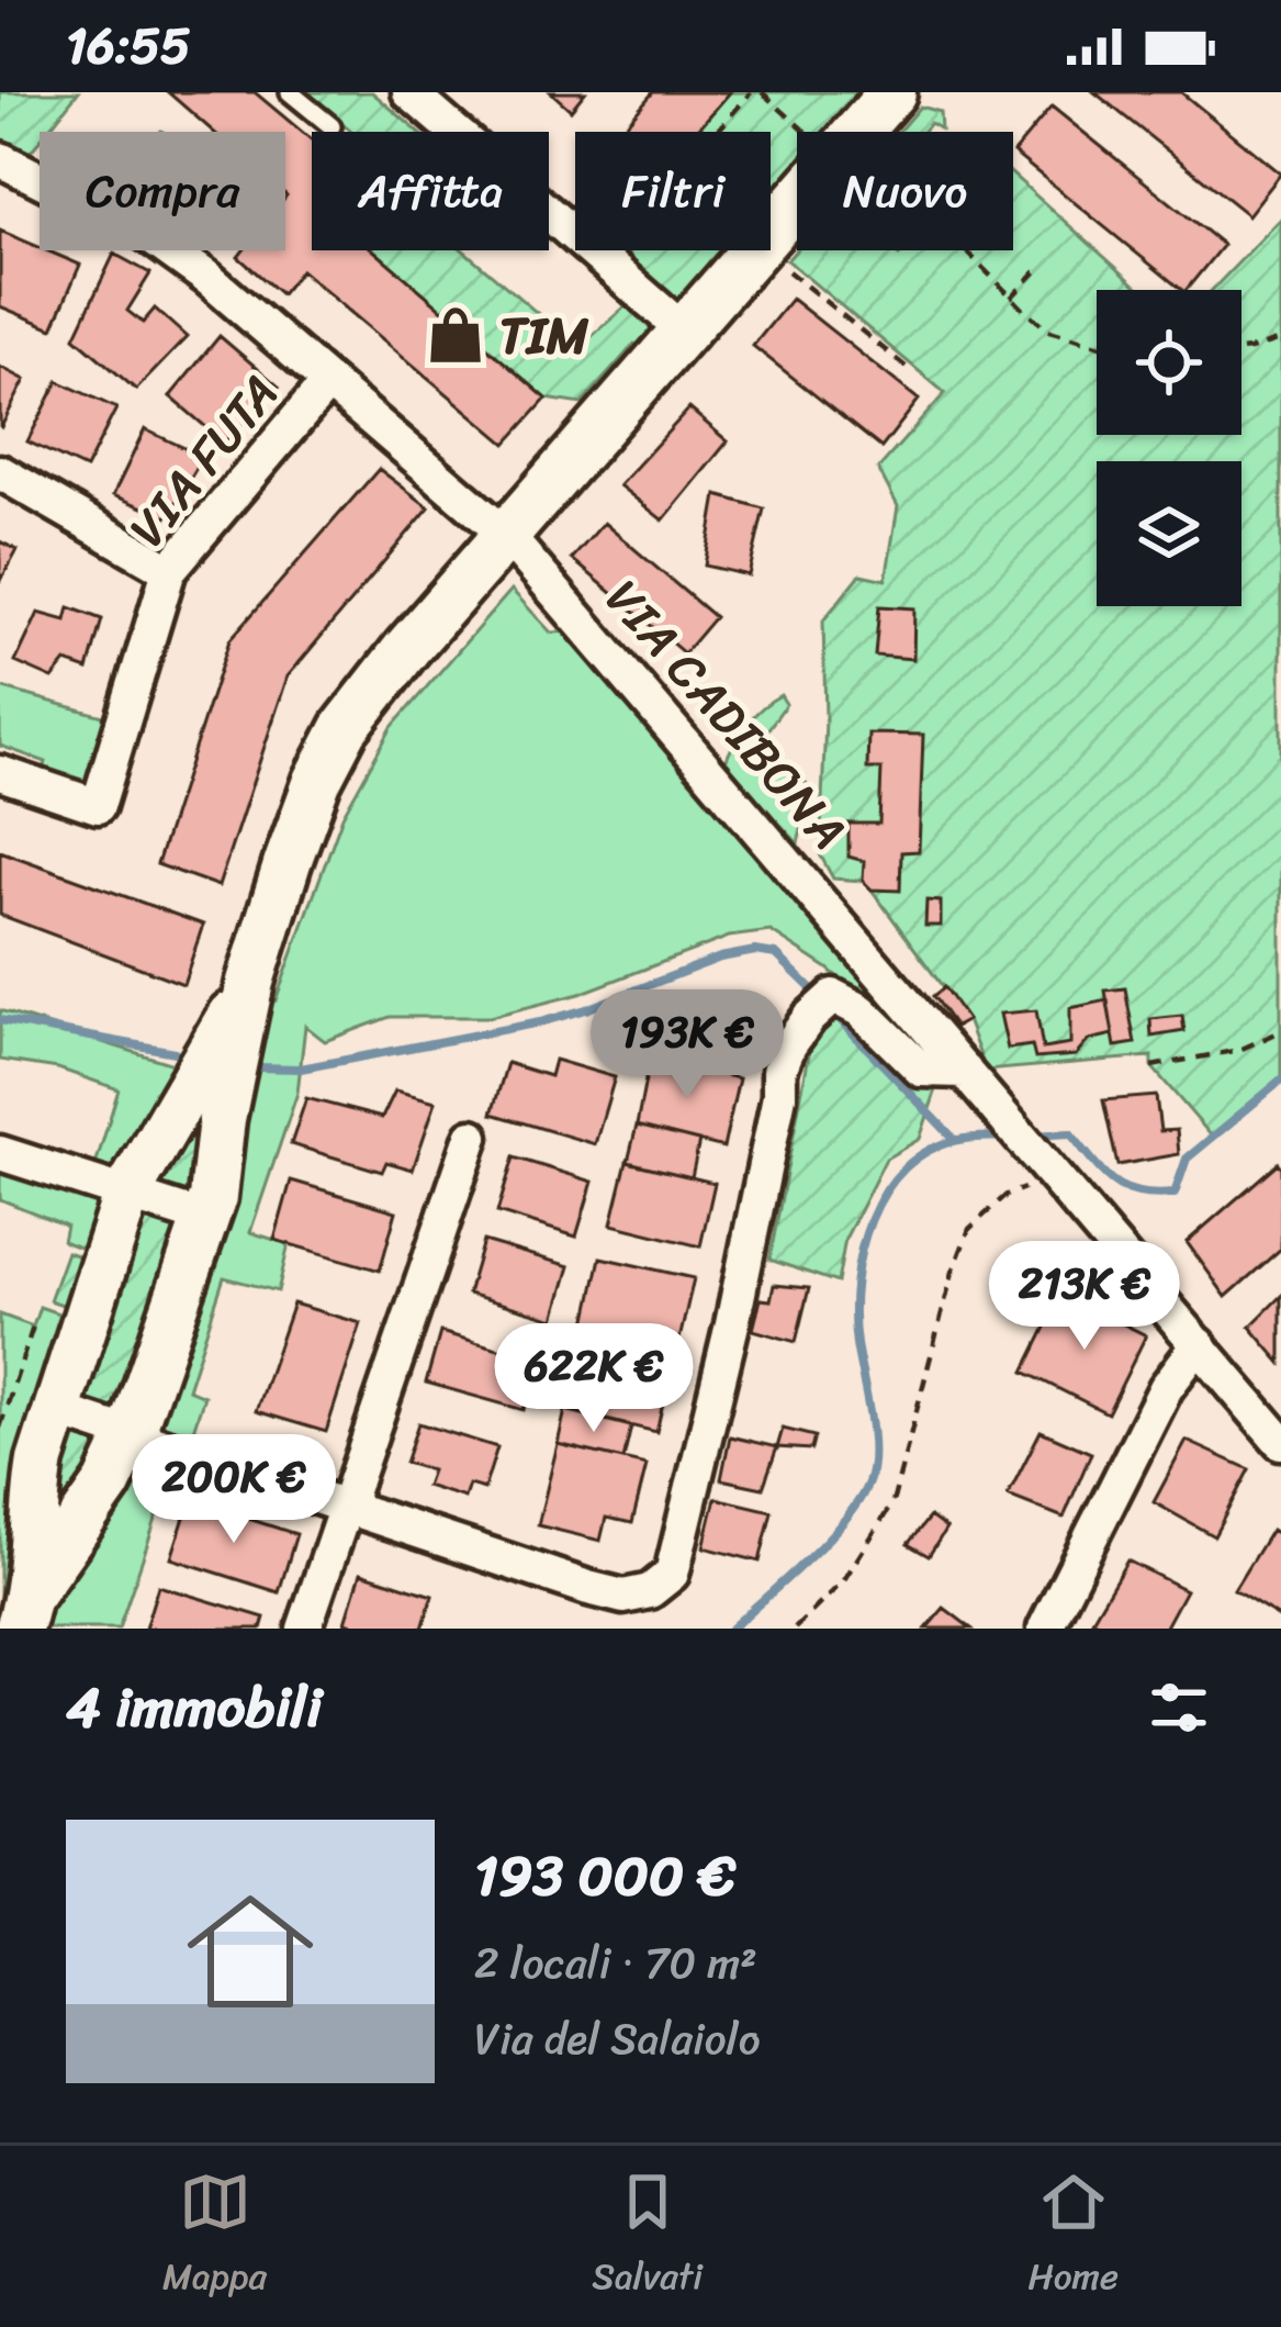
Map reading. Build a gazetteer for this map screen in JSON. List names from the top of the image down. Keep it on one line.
{"streets":{"street":["VIA FUTA","VIA CADIBONA"]},"crossings":[["VIA FUTA","VIA CADIBONA"]],"places":{"shop":["TIM"]},"page":{"status":"16:55","chip":["Compra","Affitta","Filtri","Nuovo"],"price":["193K €","213K €","622K €","200K €"],"heading":"4 immobili","list":[{"name":"193 000 €","note":"2 locali · 70 m² · Via del Salaiolo"}],"tabs":["Mappa","Salvati","Home"]}}
